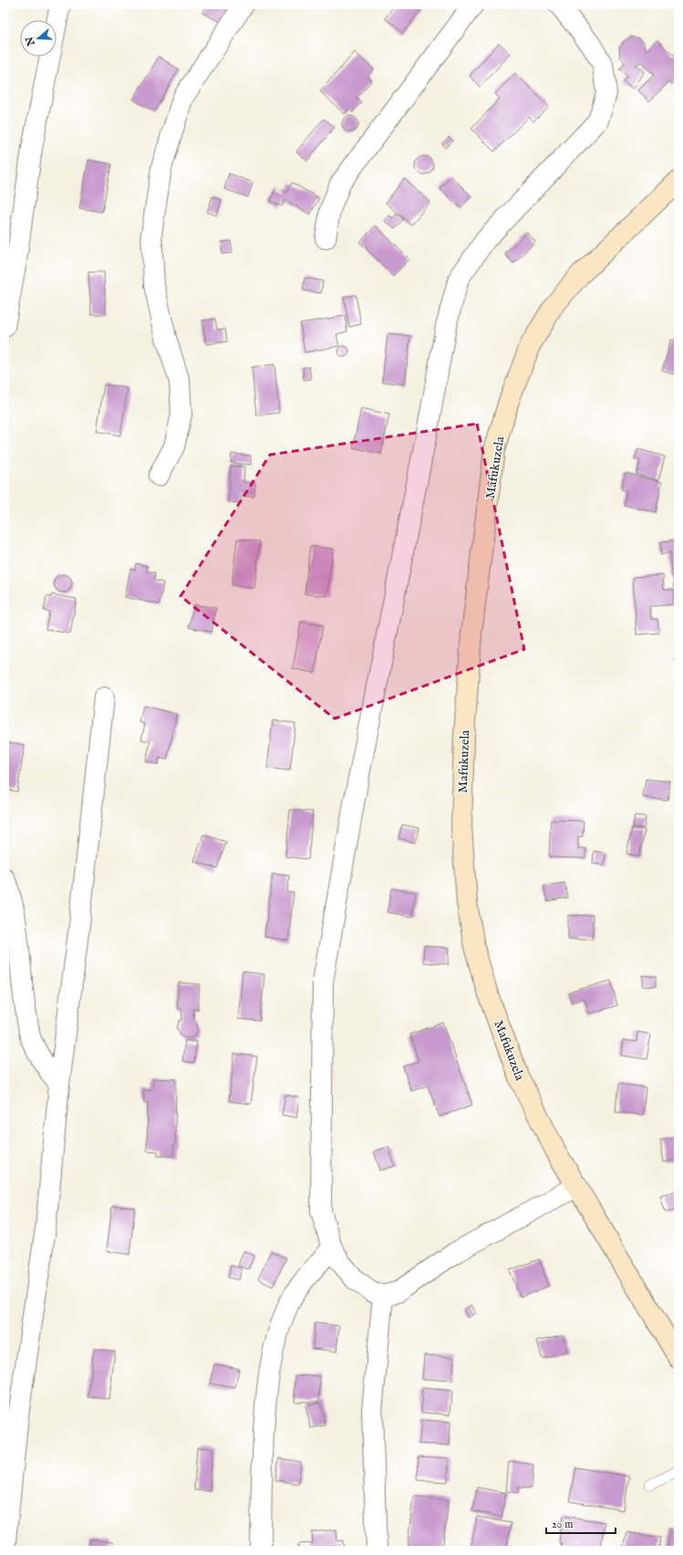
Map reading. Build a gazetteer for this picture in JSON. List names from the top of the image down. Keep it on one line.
{"streets":{"main road":["Mafukuzela"]},"scale_bar":"20 m","north":"left"}
